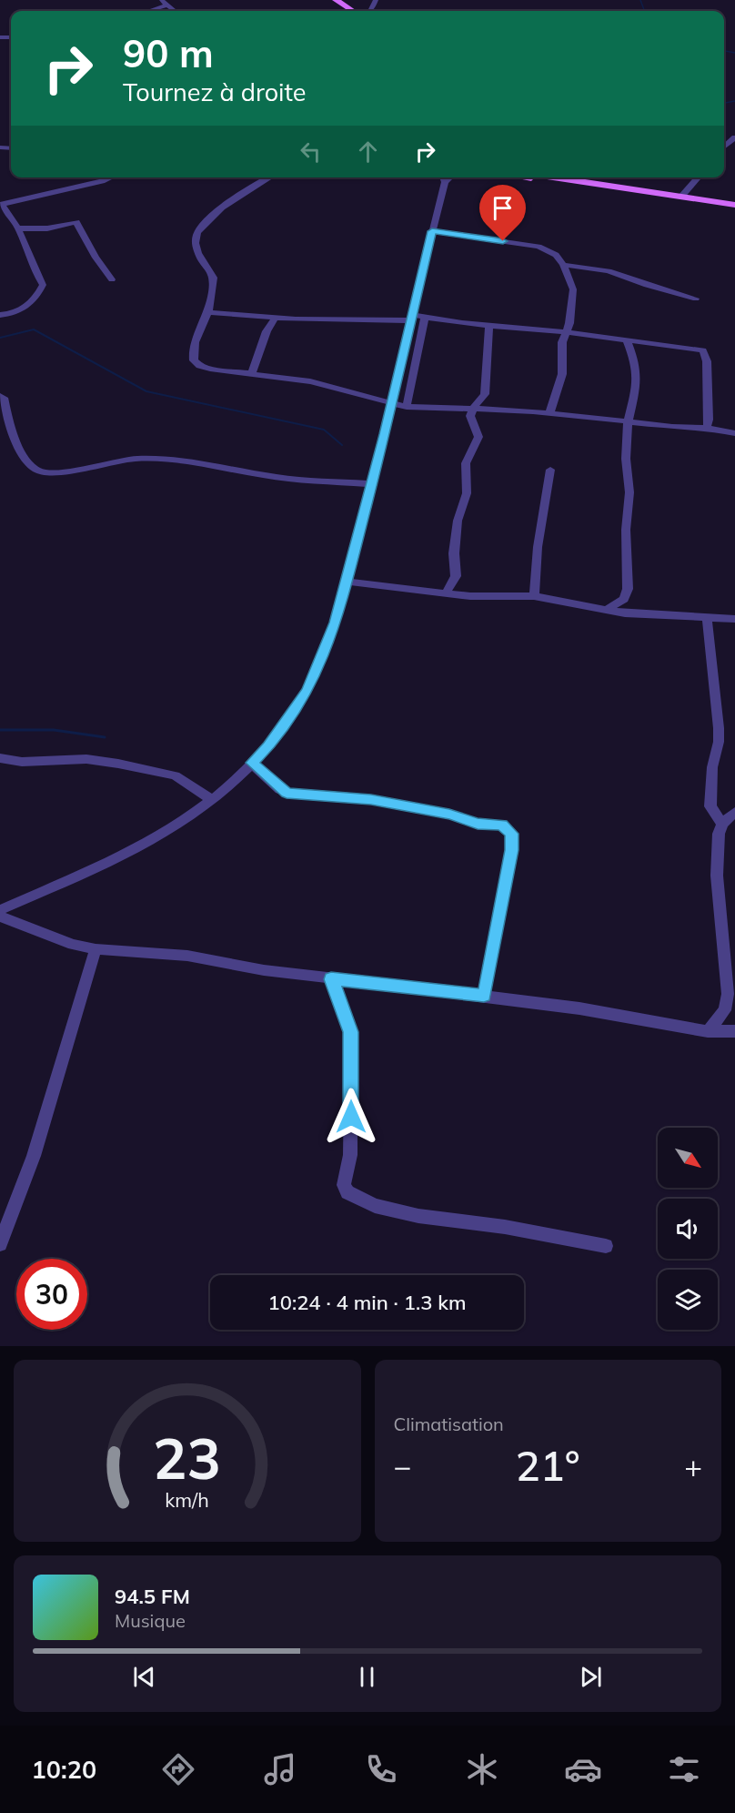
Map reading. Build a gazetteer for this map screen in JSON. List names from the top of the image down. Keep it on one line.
{"north":"bottom right","page":{"turn":["90 m","Tournez à droite"],"limit":"30","trip":"10:24 · 4 min · 1.3 km","tile":"Climatisation","heat":["−","21°","+"],"song":["94.5 FM","Musique"],"tabs":"10:20","gauge":["23","km/h"]}}
